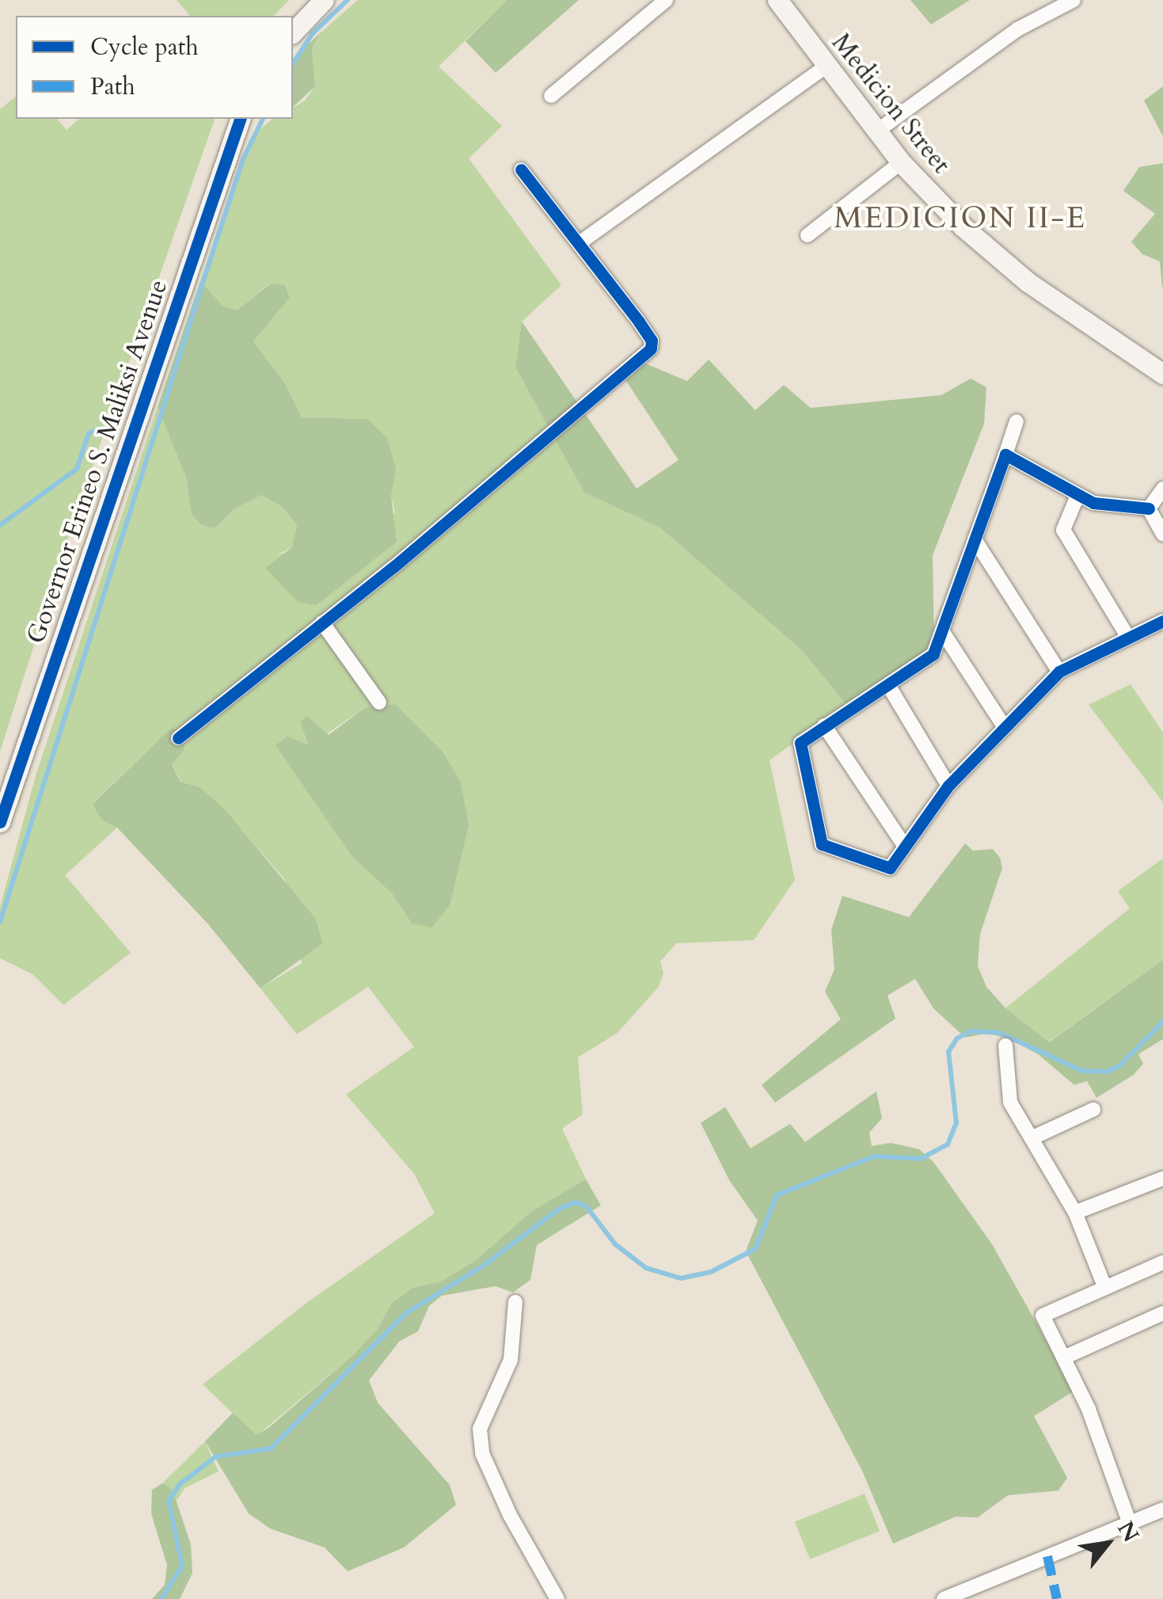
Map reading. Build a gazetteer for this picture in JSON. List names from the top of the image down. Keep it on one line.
{"streets":{"main road":["Medicion Street","Governor Erineo S. Maliksi Avenue"]},"districts":["MEDICION II-E"],"legend":["Cycle path","Path"],"north":"top right"}
